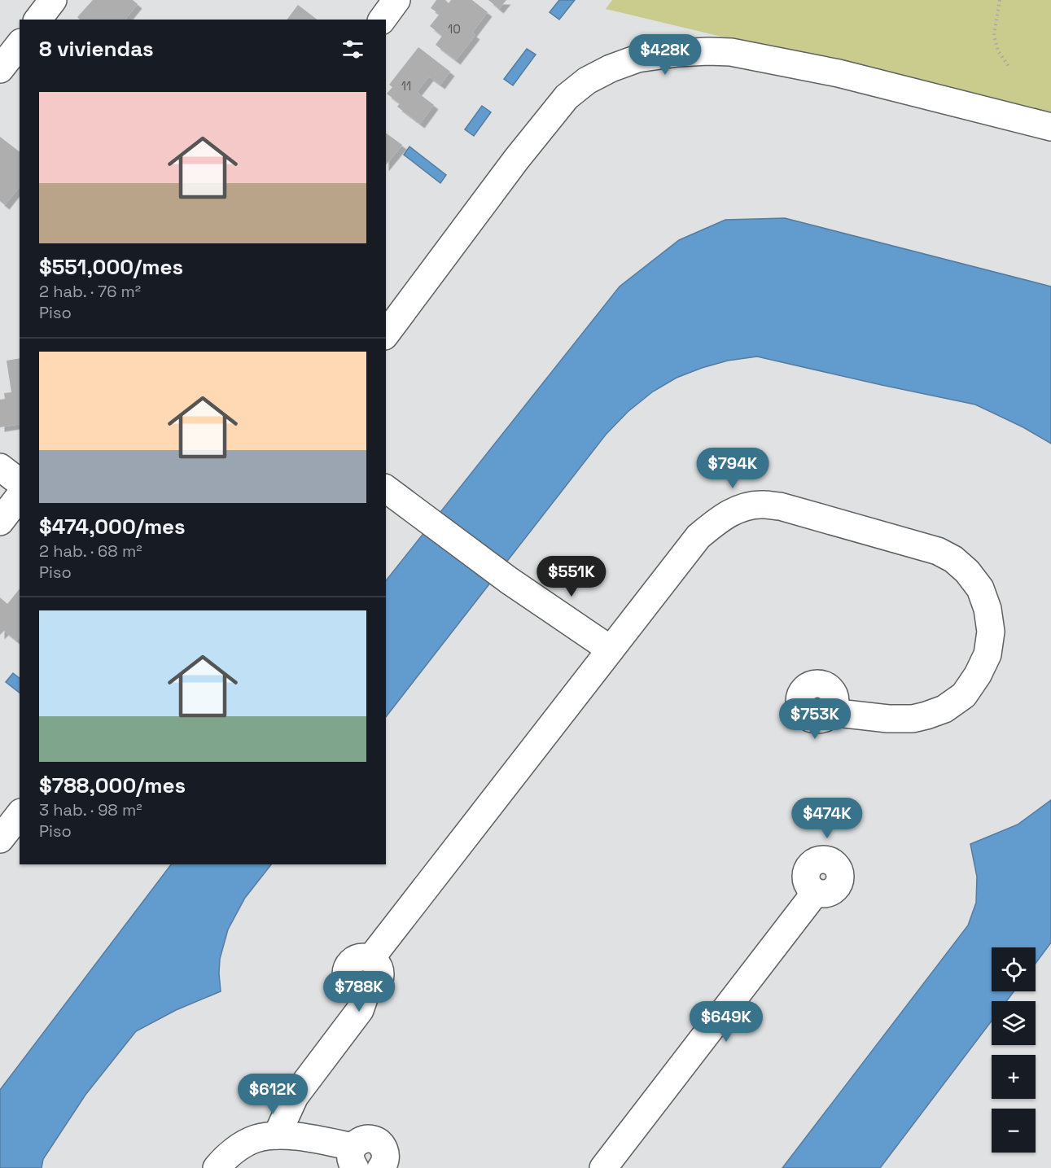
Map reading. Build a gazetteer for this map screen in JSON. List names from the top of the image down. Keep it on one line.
{"house_numbers":["10","11"],"page":{"heading":"8 viviendas","price":["$428K","$794K","$551K","$753K","$474K","$788K","$649K","$612K"],"list":[{"name":"$551,000/mes","note":"2 hab. · 76 m² · Piso"},{"name":"$474,000/mes","note":"2 hab. · 68 m² · Piso"},{"name":"$788,000/mes","note":"3 hab. · 98 m² · Piso"}],"map_buttons":["+","−"]}}
